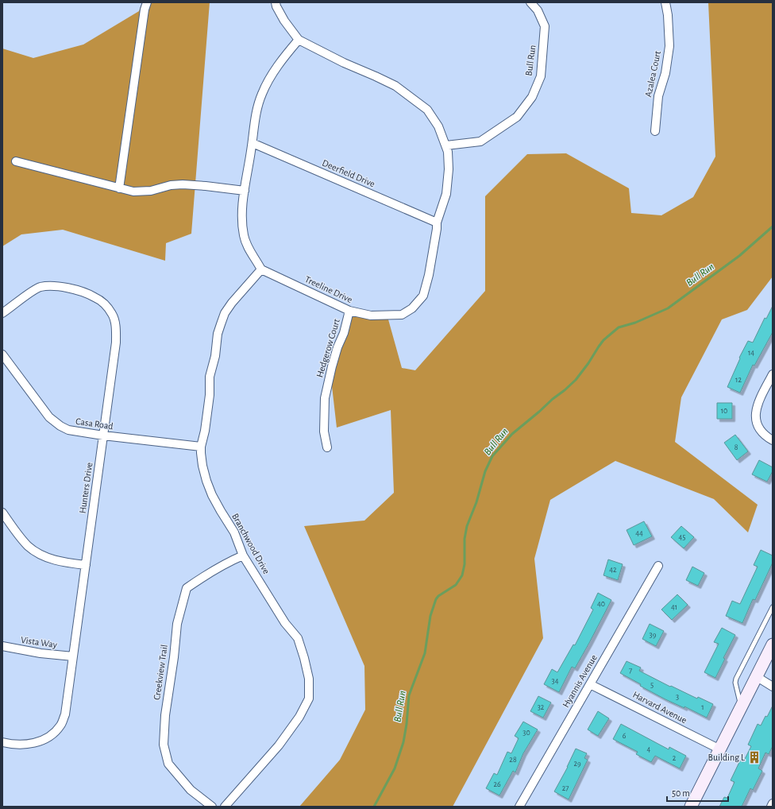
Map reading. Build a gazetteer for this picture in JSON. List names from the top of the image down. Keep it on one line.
{"streets":{"street":["Bull Run","Azalea Court","Deerfield Drive","Treeline Drive","Hedgerow Court","Casa Road","Hunters Drive","Branchwood Drive","Vista Way","Creekview Trail","Hyannis Avenue","Harvard Avenue"]},"crossings":[["Bull Run","Treeline Drive"],["Deerfield Drive","Treeline Drive"],["Treeline Drive","Hedgerow Court"],["Treeline Drive","Branchwood Drive"],["Casa Road","Hunters Drive"],["Casa Road","Branchwood Drive"],["Hunters Drive","Vista Way"],["Branchwood Drive","Creekview Trail"],["Hyannis Avenue","Harvard Avenue"]],"water":["Bull Run"],"places":{"building":["Building L"]},"house_numbers":["14","12","10","8","44","45","42","40","41","39","7","34","5","3","32","1","30","6","4","2","28","29","26","27"],"scale_bar":"50 m"}
